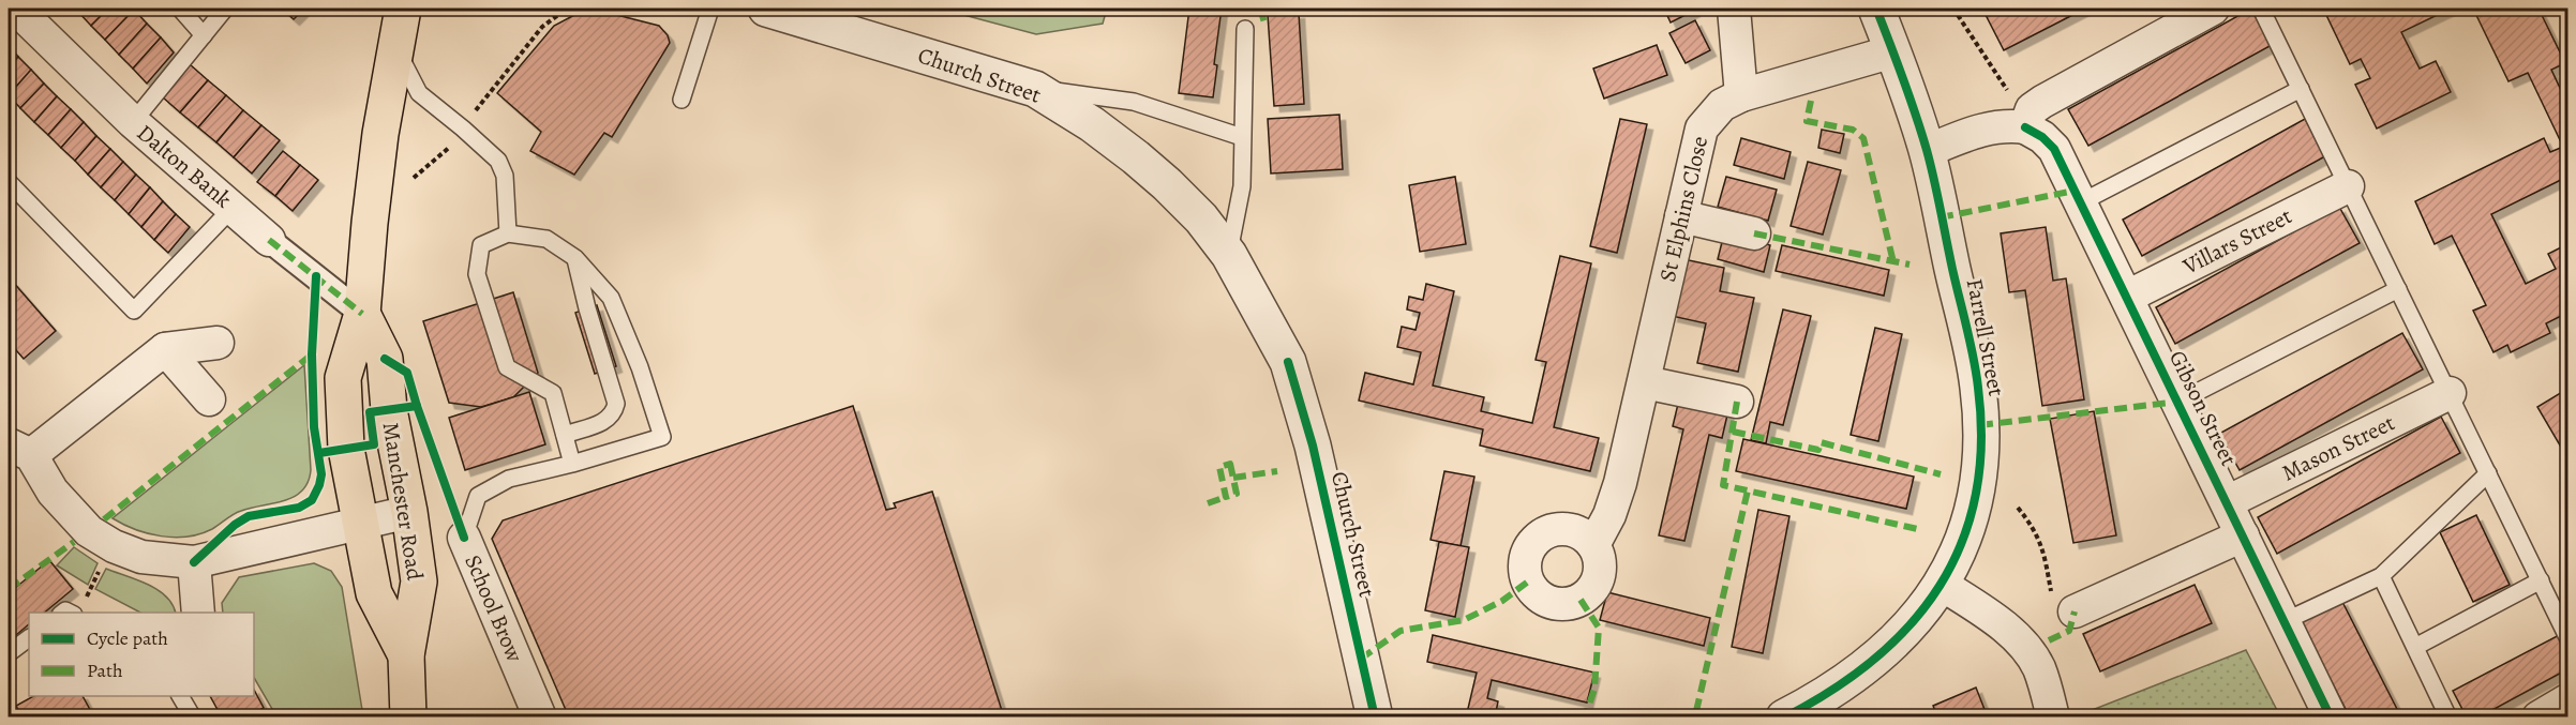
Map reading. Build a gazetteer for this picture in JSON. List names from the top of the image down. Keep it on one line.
{"streets":{"main road":["Manchester Road"],"street":["Church Street","Dalton Bank","St Elphins Close","Villars Street","Farrell Street","Gibson Street","Mason Street","School Brow"]},"crossings":[["Dalton Bank","Manchester Road"],["St Elphins Close","Farrell Street"],["Villars Street","Gibson Street"],["Gibson Street","Mason Street"]],"legend":["Cycle path","Path"]}
